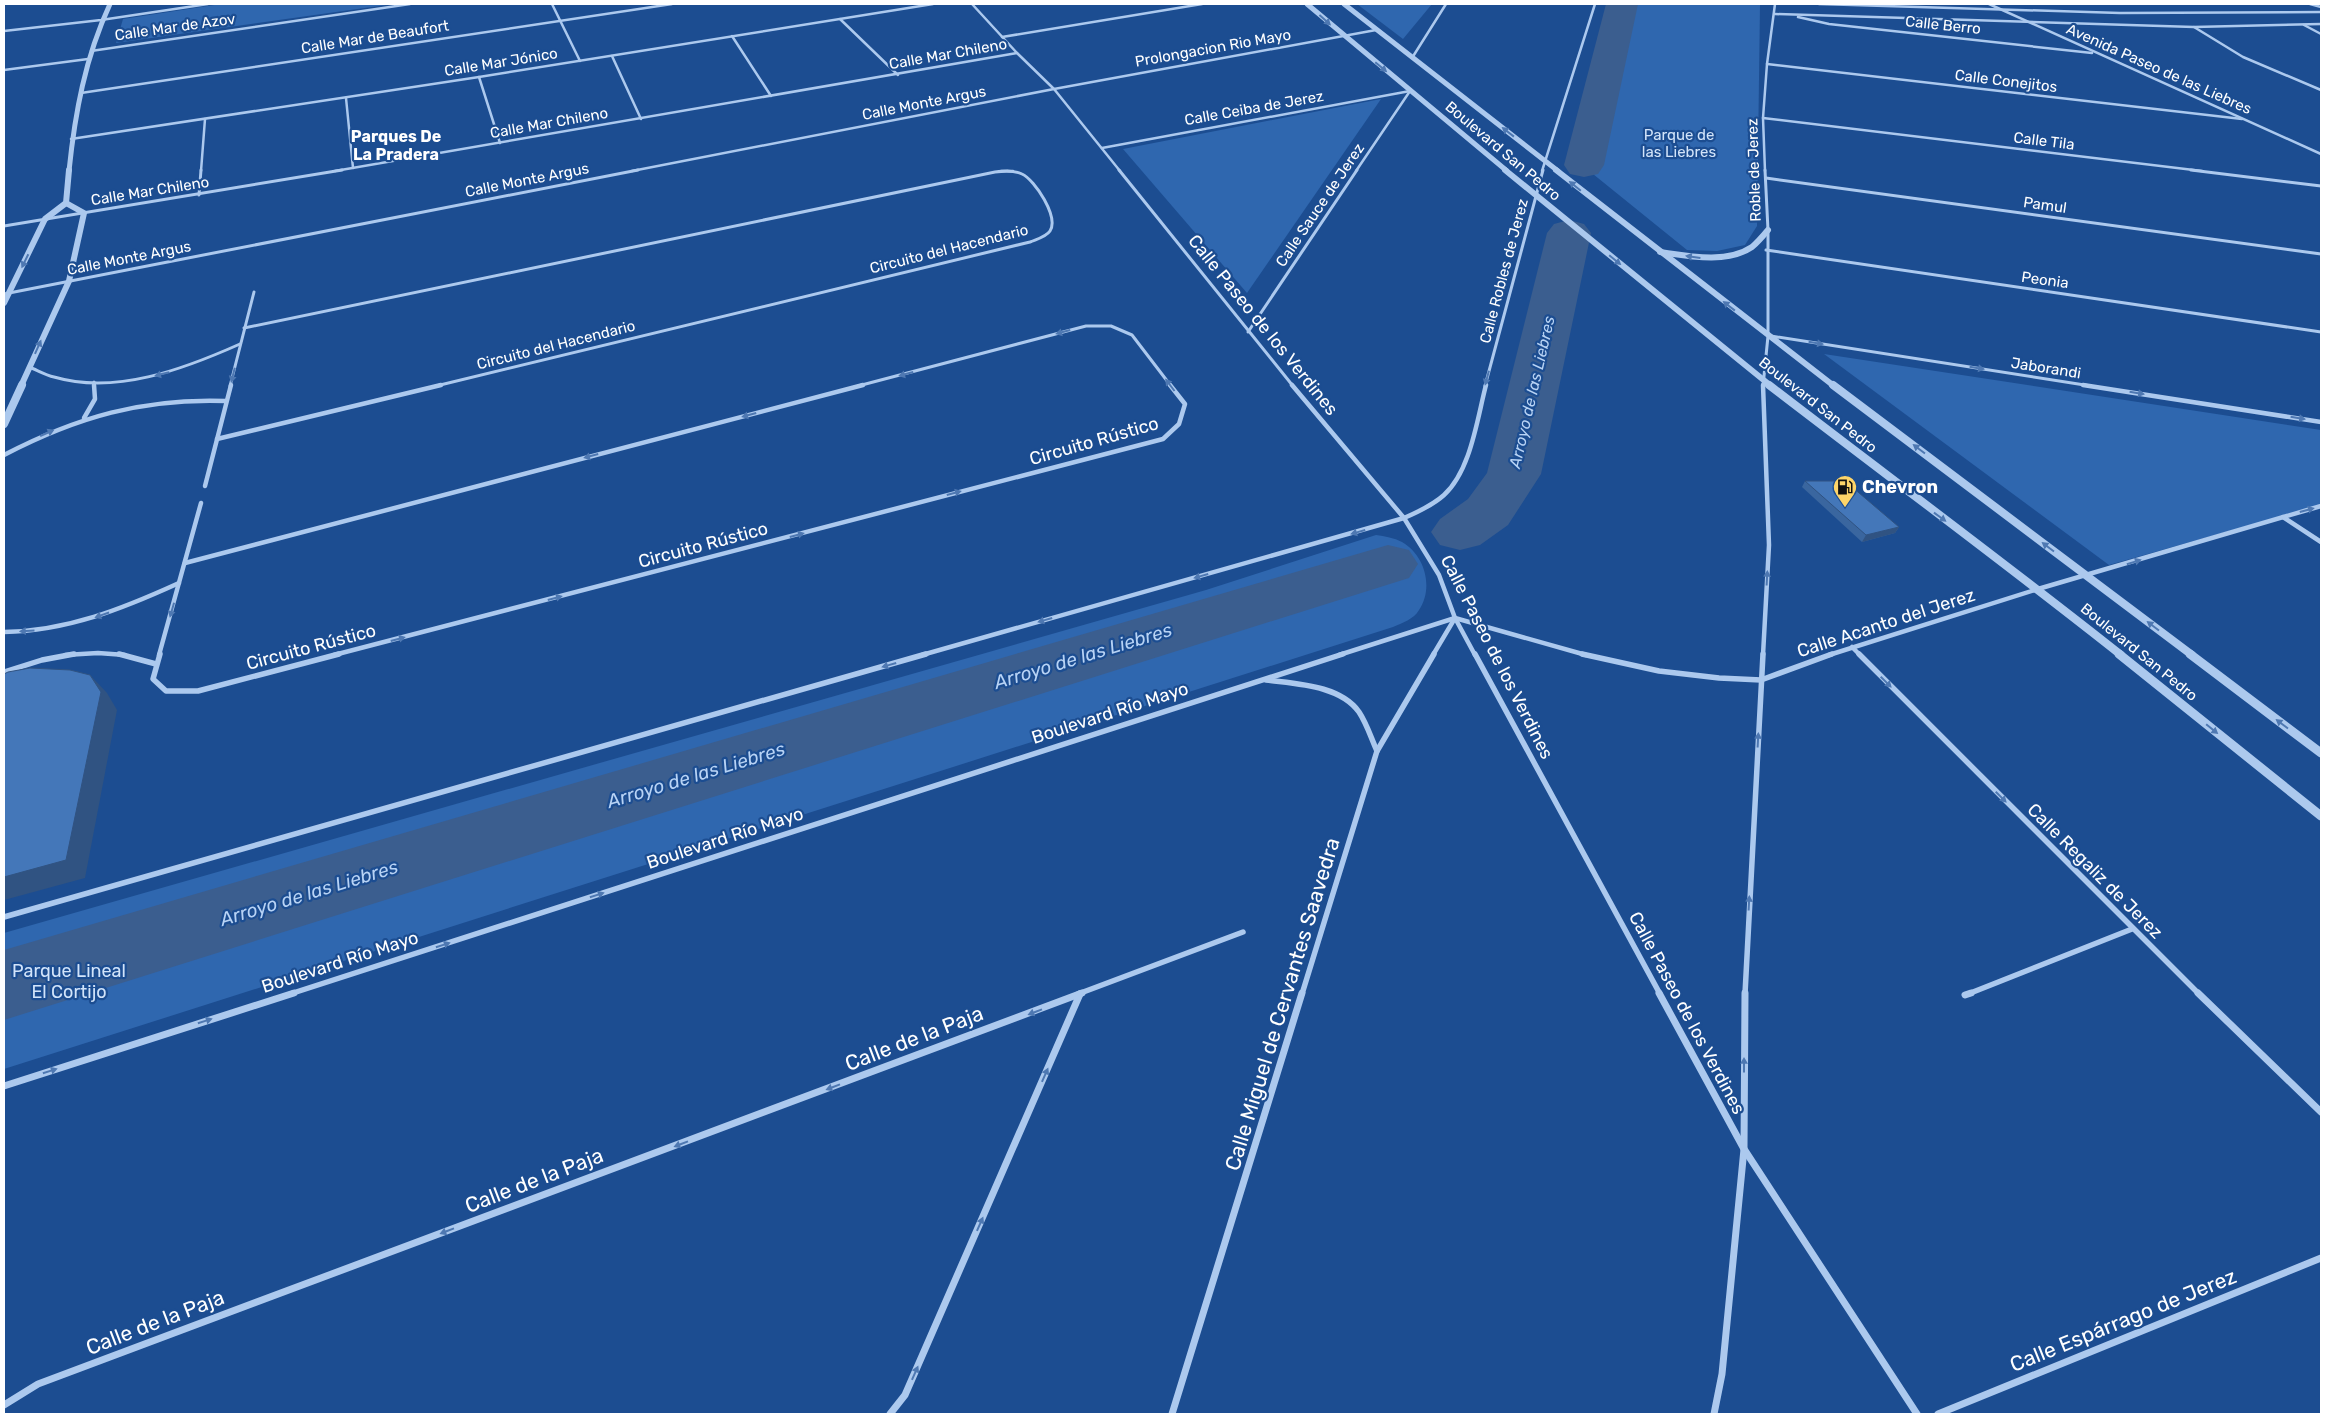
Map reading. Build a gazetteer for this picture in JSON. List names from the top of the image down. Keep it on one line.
{"streets":{"street":["Calle Berro","Calle Mar de Azov","Calle Mar de Beaufort","Prolongacion Rio Mayo","Calle Mar Chileno","Calle Mar Jónico","Avenida Paseo de las Liebres","Calle Conejitos","Calle Monte Argus","Calle Ceiba de Jerez","Calle Tila","Boulevard San Pedro","Roble de Jerez","Calle Sauce de Jerez","Pamul","Circuito del Hacendario","Calle Robles de Jerez","Peonia","Calle Paseo de los Verdines","Jaborandi","Circuito Rústico","Calle Acanto del Jerez","Boulevard Río Mayo","Calle Regaliz de Jerez","Calle Miguel de Cervantes Saavedra","Calle de la Paja","Calle Espárrago de Jerez"]},"crossings":[["Calle Berro","Avenida Paseo de las Liebres"],["Prolongacion Rio Mayo","Calle Monte Argus"],["Prolongacion Rio Mayo","Boulevard San Pedro"],["Prolongacion Rio Mayo","Calle Paseo de los Verdines"],["Calle Mar Chileno","Calle Paseo de los Verdines"],["Avenida Paseo de las Liebres","Calle Conejitos"],["Calle Conejitos","Roble de Jerez"],["Calle Monte Argus","Calle Paseo de los Verdines"],["Calle Ceiba de Jerez","Boulevard San Pedro"],["Calle Ceiba de Jerez","Calle Sauce de Jerez"],["Calle Ceiba de Jerez","Calle Paseo de los Verdines"],["Calle Tila","Roble de Jerez"],["Boulevard San Pedro","Roble de Jerez"],["Boulevard San Pedro","Calle Sauce de Jerez"],["Boulevard San Pedro","Calle Robles de Jerez"],["Boulevard San Pedro","Jaborandi"],["Boulevard San Pedro","Calle Acanto del Jerez"],["Roble de Jerez","Pamul"],["Roble de Jerez","Peonia"],["Roble de Jerez","Calle Paseo de los Verdines"],["Roble de Jerez","Jaborandi"],["Roble de Jerez","Calle Acanto del Jerez"],["Calle Sauce de Jerez","Calle Paseo de los Verdines"],["Calle Robles de Jerez","Calle Paseo de los Verdines"],["Calle Paseo de los Verdines","Calle Acanto del Jerez"],["Calle Paseo de los Verdines","Boulevard Río Mayo"],["Calle Paseo de los Verdines","Calle Miguel de Cervantes Saavedra"],["Calle Acanto del Jerez","Boulevard Río Mayo"],["Calle Acanto del Jerez","Calle Regaliz de Jerez"],["Calle Acanto del Jerez","Calle Miguel de Cervantes Saavedra"],["Boulevard Río Mayo","Calle Miguel de Cervantes Saavedra"]],"one_way":["Roble de Jerez","Calle Robles de Jerez","Jaborandi","Boulevard Río Mayo","Calle Regaliz de Jerez","Calle de la Paja"],"districts":["Parques De La Pradera"],"water":["Arroyo de las Liebres"],"parks":["Parque de las Liebres","Parque Lineal El Cortijo"],"places":{"fuel station":["Chevron"]}}
